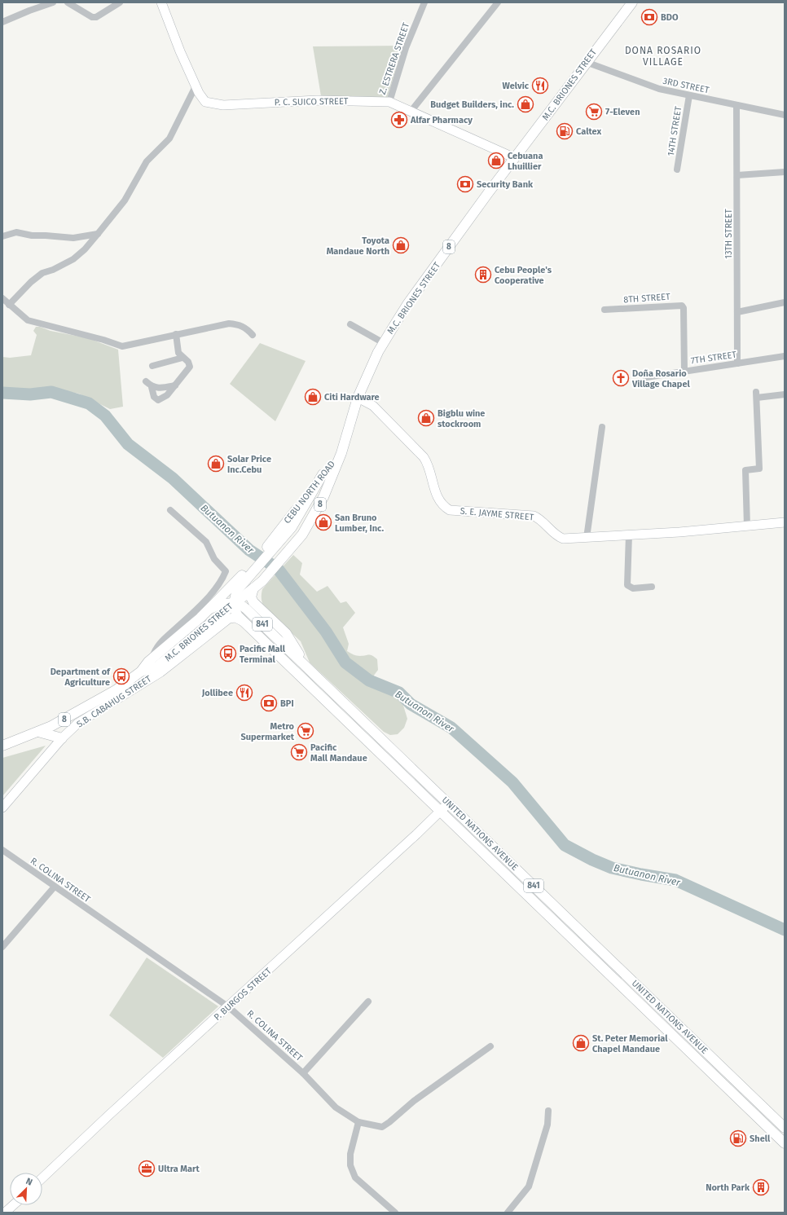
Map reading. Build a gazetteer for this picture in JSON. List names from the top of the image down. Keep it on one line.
{"streets":{"main road":["M.C. BRIONES STREET","8","CEBU NORTH ROAD","841","UNITED NATIONS AVENUE"],"street":["Z. ESTRERA STREET","3RD STREET","P. C. SUICO STREET","14TH STREET","13TH STREET","8TH STREET","7TH STREET","S. E. JAYME STREET","S.B. CABAHUG STREET","R. COLINA STREET","P. BURGOS STREET"]},"crossings":[["Z. ESTRERA STREET","P. C. SUICO STREET"],["M.C. BRIONES STREET","3RD STREET"],["M.C. BRIONES STREET","P. C. SUICO STREET"],["M.C. BRIONES STREET","8"],["M.C. BRIONES STREET","CEBU NORTH ROAD"],["M.C. BRIONES STREET","S. E. JAYME STREET"],["M.C. BRIONES STREET","UNITED NATIONS AVENUE"],["3RD STREET","14TH STREET"],["3RD STREET","13TH STREET"],["13TH STREET","7TH STREET"],["8","CEBU NORTH ROAD"],["8TH STREET","7TH STREET"],["S.B. CABAHUG STREET","UNITED NATIONS AVENUE"],["UNITED NATIONS AVENUE","P. BURGOS STREET"],["R. COLINA STREET","P. BURGOS STREET"]],"districts":["DONA ROSARIO VILLAGE"],"water":["Butuanon River"],"places":{"bank":["BDO","Security Bank","BPI"],"restaurant":["Welvic","Jollibee"],"shop":["Budget Builders, inc.","Cebuana Lhuillier","Toyota Mandaue North","Citi Hardware","Bigblu wine stockroom","Solar Price Inc.Cebu","San Bruno Lumber, Inc.","St. Peter Memorial Chapel Mandaue"],"supermarket":["7-Eleven","Metro Supermarket","Pacific Mall Mandaue"],"pharmacy":["Alfar Pharmacy"],"fuel station":["Caltex","Shell"],"building":["Cebu People's Cooperative","North Park"],"church":["Doña Rosario Village Chapel"],"bus stop":["Pacific Mall Terminal","Department of Agriculture"],"office":["Ultra Mart"]},"north":"top right"}
